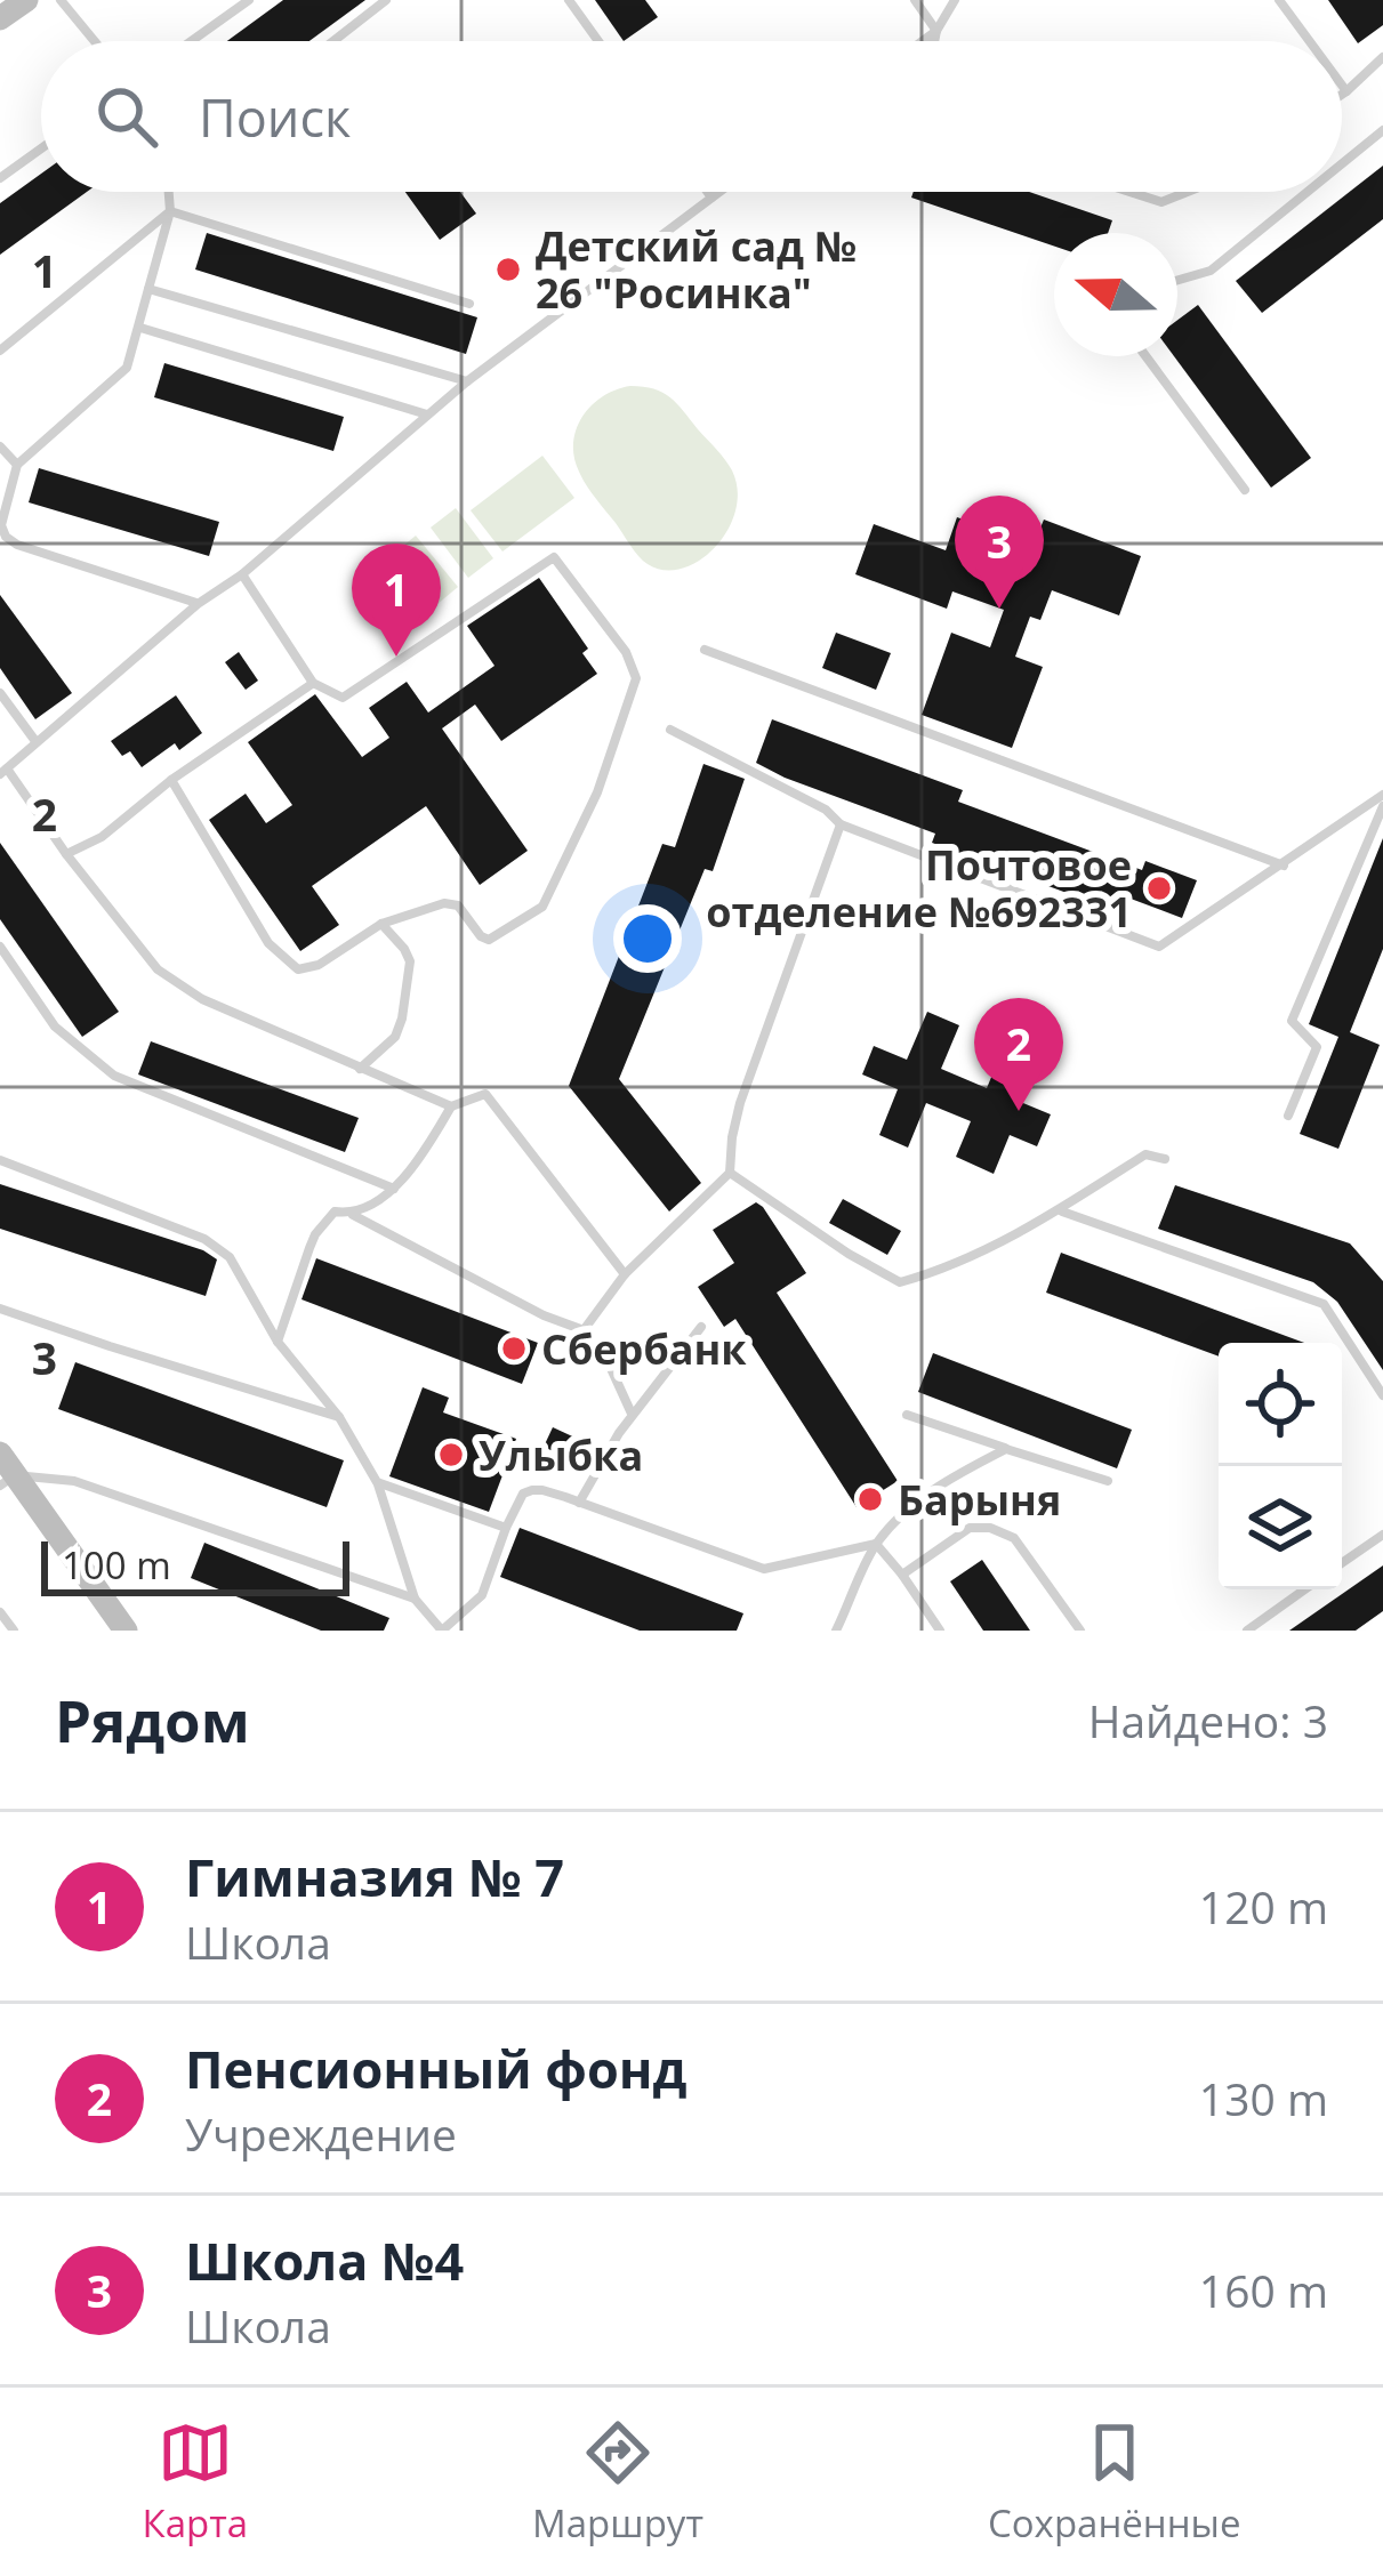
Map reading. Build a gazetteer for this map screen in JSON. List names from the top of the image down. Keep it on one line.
{"places":["Детский сад № 26 \"Росинка\"","Почтовое отделение №692331","Сбербанк","Улыбка","Барыня"],"scale_bar":"100 m","north":"left","page":{"search":"Поиск","pins":["3","1","2"],"scale":"100 m","heading":["Рядом","Найдено: 3"],"list":[{"mark":"1","name":"Гимназия № 7","note":"Школа","value":"120 m"},{"mark":"2","name":"Пенсионный фонд","note":"Учреждение","value":"130 m"},{"mark":"3","name":"Школа №4","note":"Школа","value":"160 m"}],"nav":["Карта","Маршрут","Сохранённые"]},"grid":{"rows":["1","2","3"]}}
